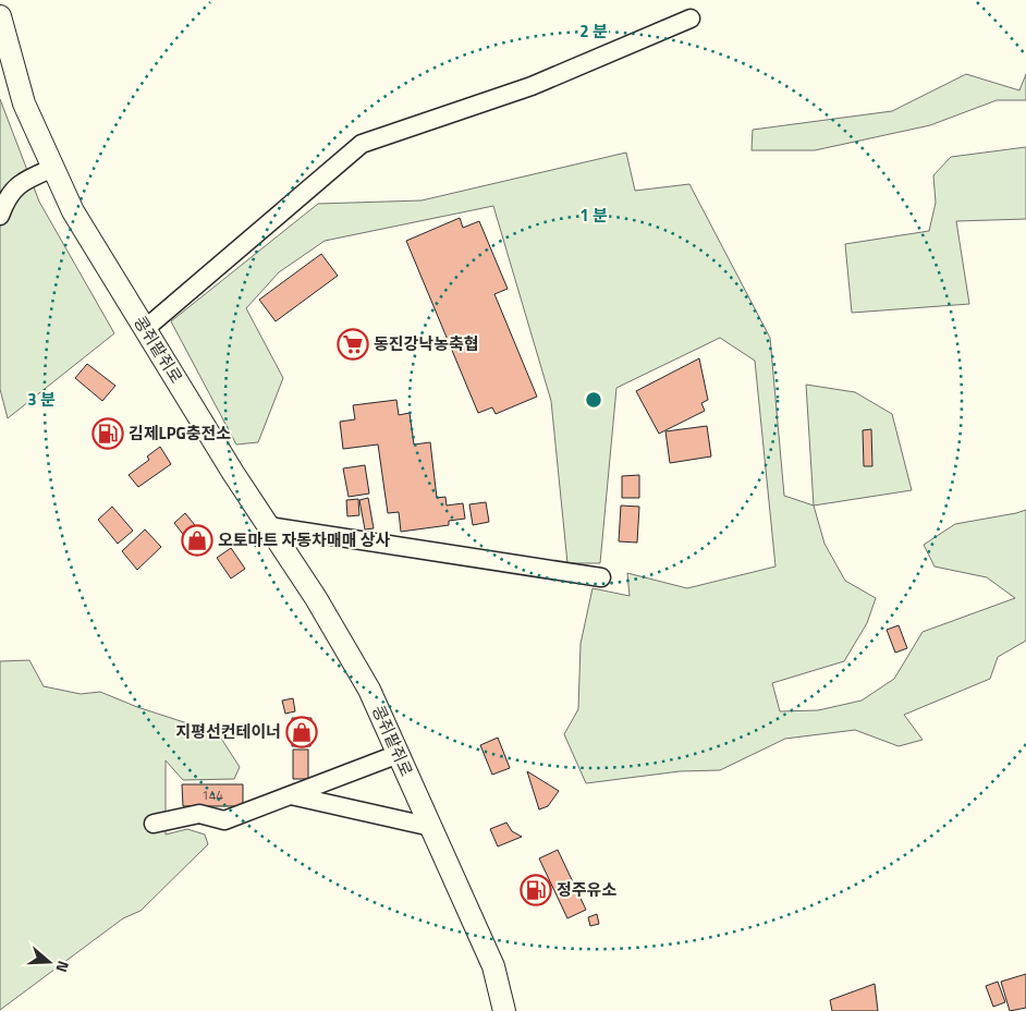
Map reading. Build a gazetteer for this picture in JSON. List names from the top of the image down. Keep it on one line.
{"streets":{"main road":["콩쥐팥쥐로"]},"places":{"supermarket":["동진강낙농축협"],"fuel station":["김제LPG충전소","정주유소"],"shop":["오토마트 자동차매매 상사","지평선컨테이너"]},"house_numbers":["144"],"north":"right","rings":["2 분","1 분","3 분"]}
